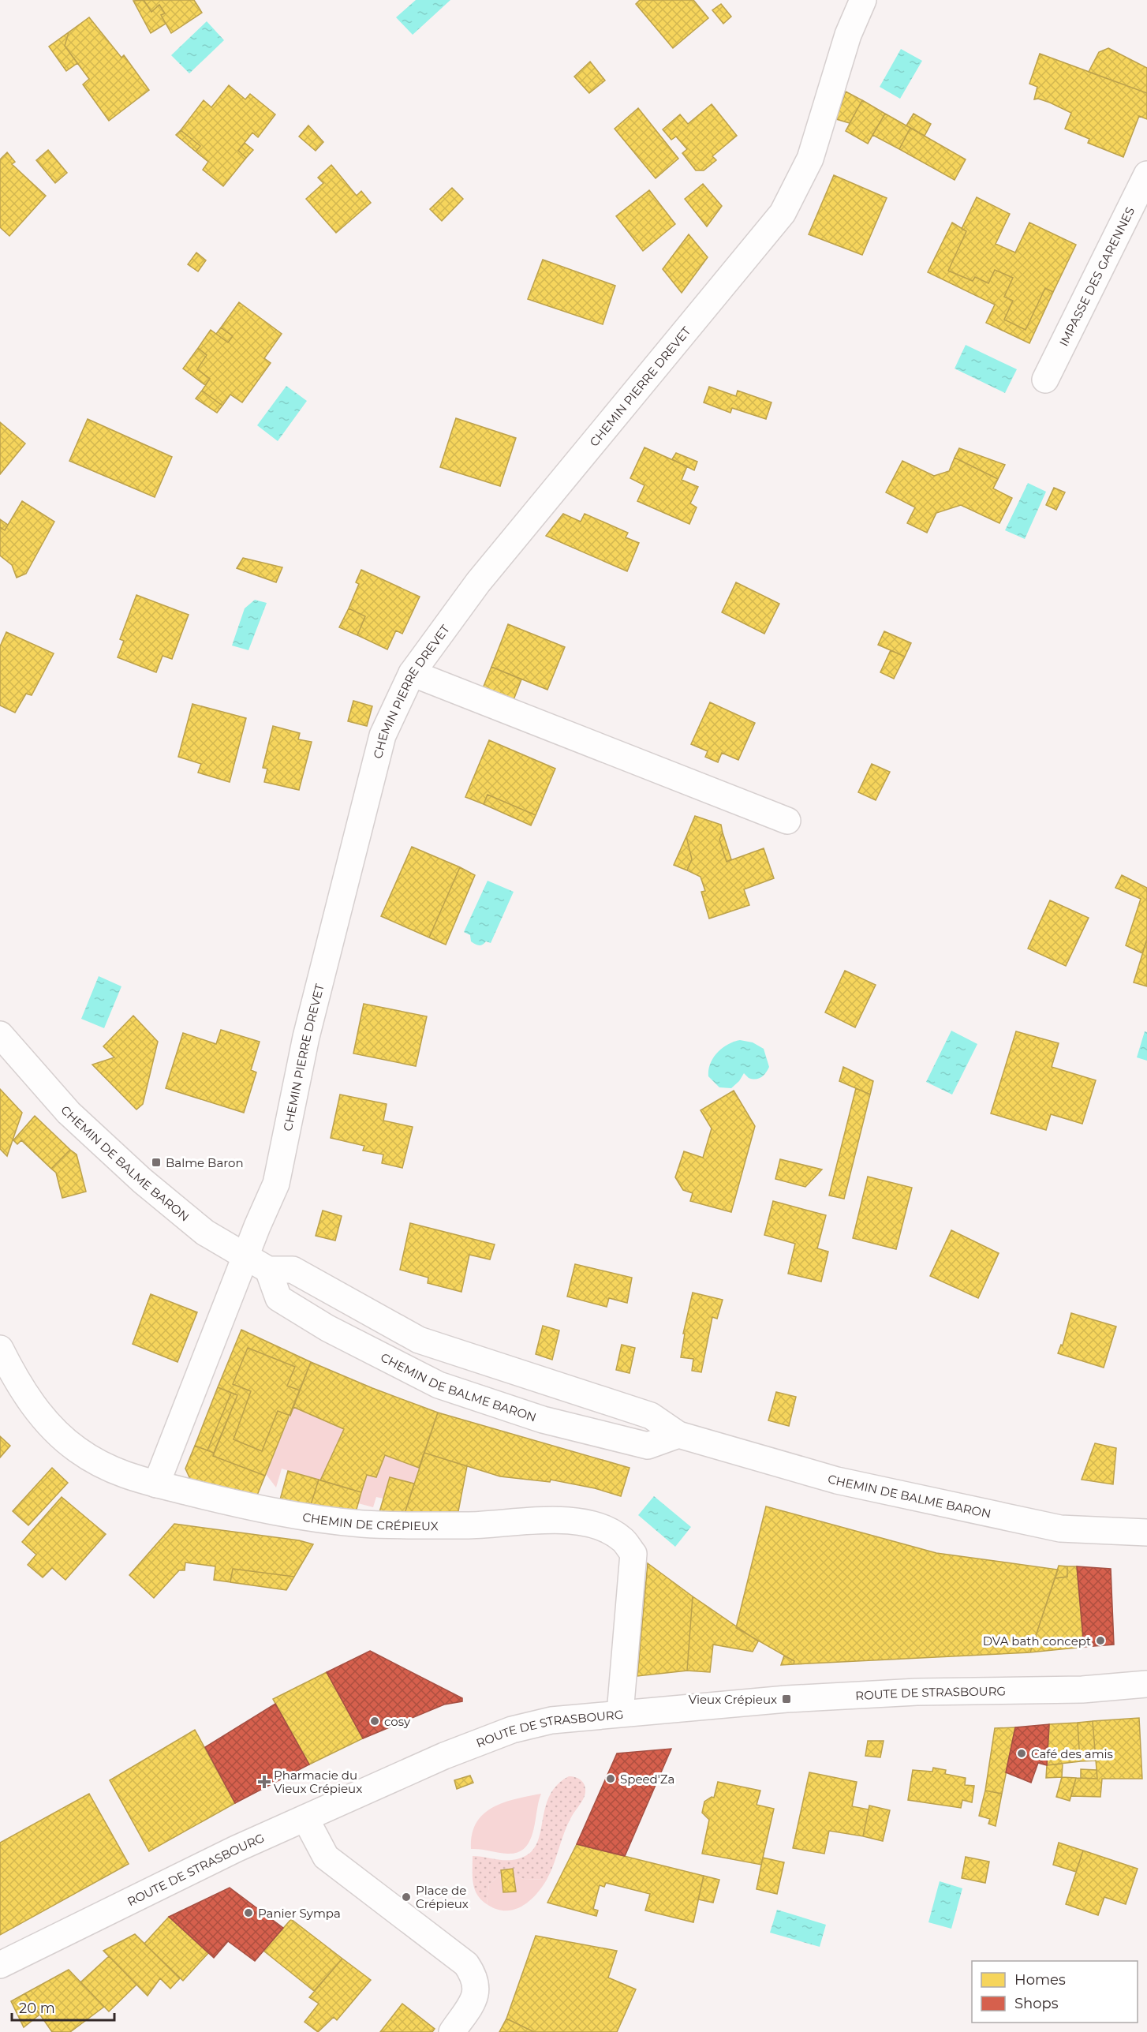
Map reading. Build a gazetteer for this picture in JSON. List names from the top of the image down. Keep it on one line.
{"streets":{"street":["IMPASSE DES GARENNES","CHEMIN PIERRE DREVET","CHEMIN DE BALME BARON","CHEMIN DE CRÉPIEUX","ROUTE DE STRASBOURG"]},"crossings":[["CHEMIN PIERRE DREVET","CHEMIN DE BALME BARON"],["CHEMIN PIERRE DREVET","CHEMIN DE CRÉPIEUX"],["CHEMIN DE CRÉPIEUX","ROUTE DE STRASBOURG"]],"places":{"transit":["Balme Baron","Vieux Crépieux"],"other":["DVA bath concept","cosy","Café des amis","Speed'Za","Place de Crépieux","Panier Sympa"],"health":["Pharmacie du Vieux Crépieux"]},"legend":["Homes","Shops"],"scale_bar":"20 m"}
